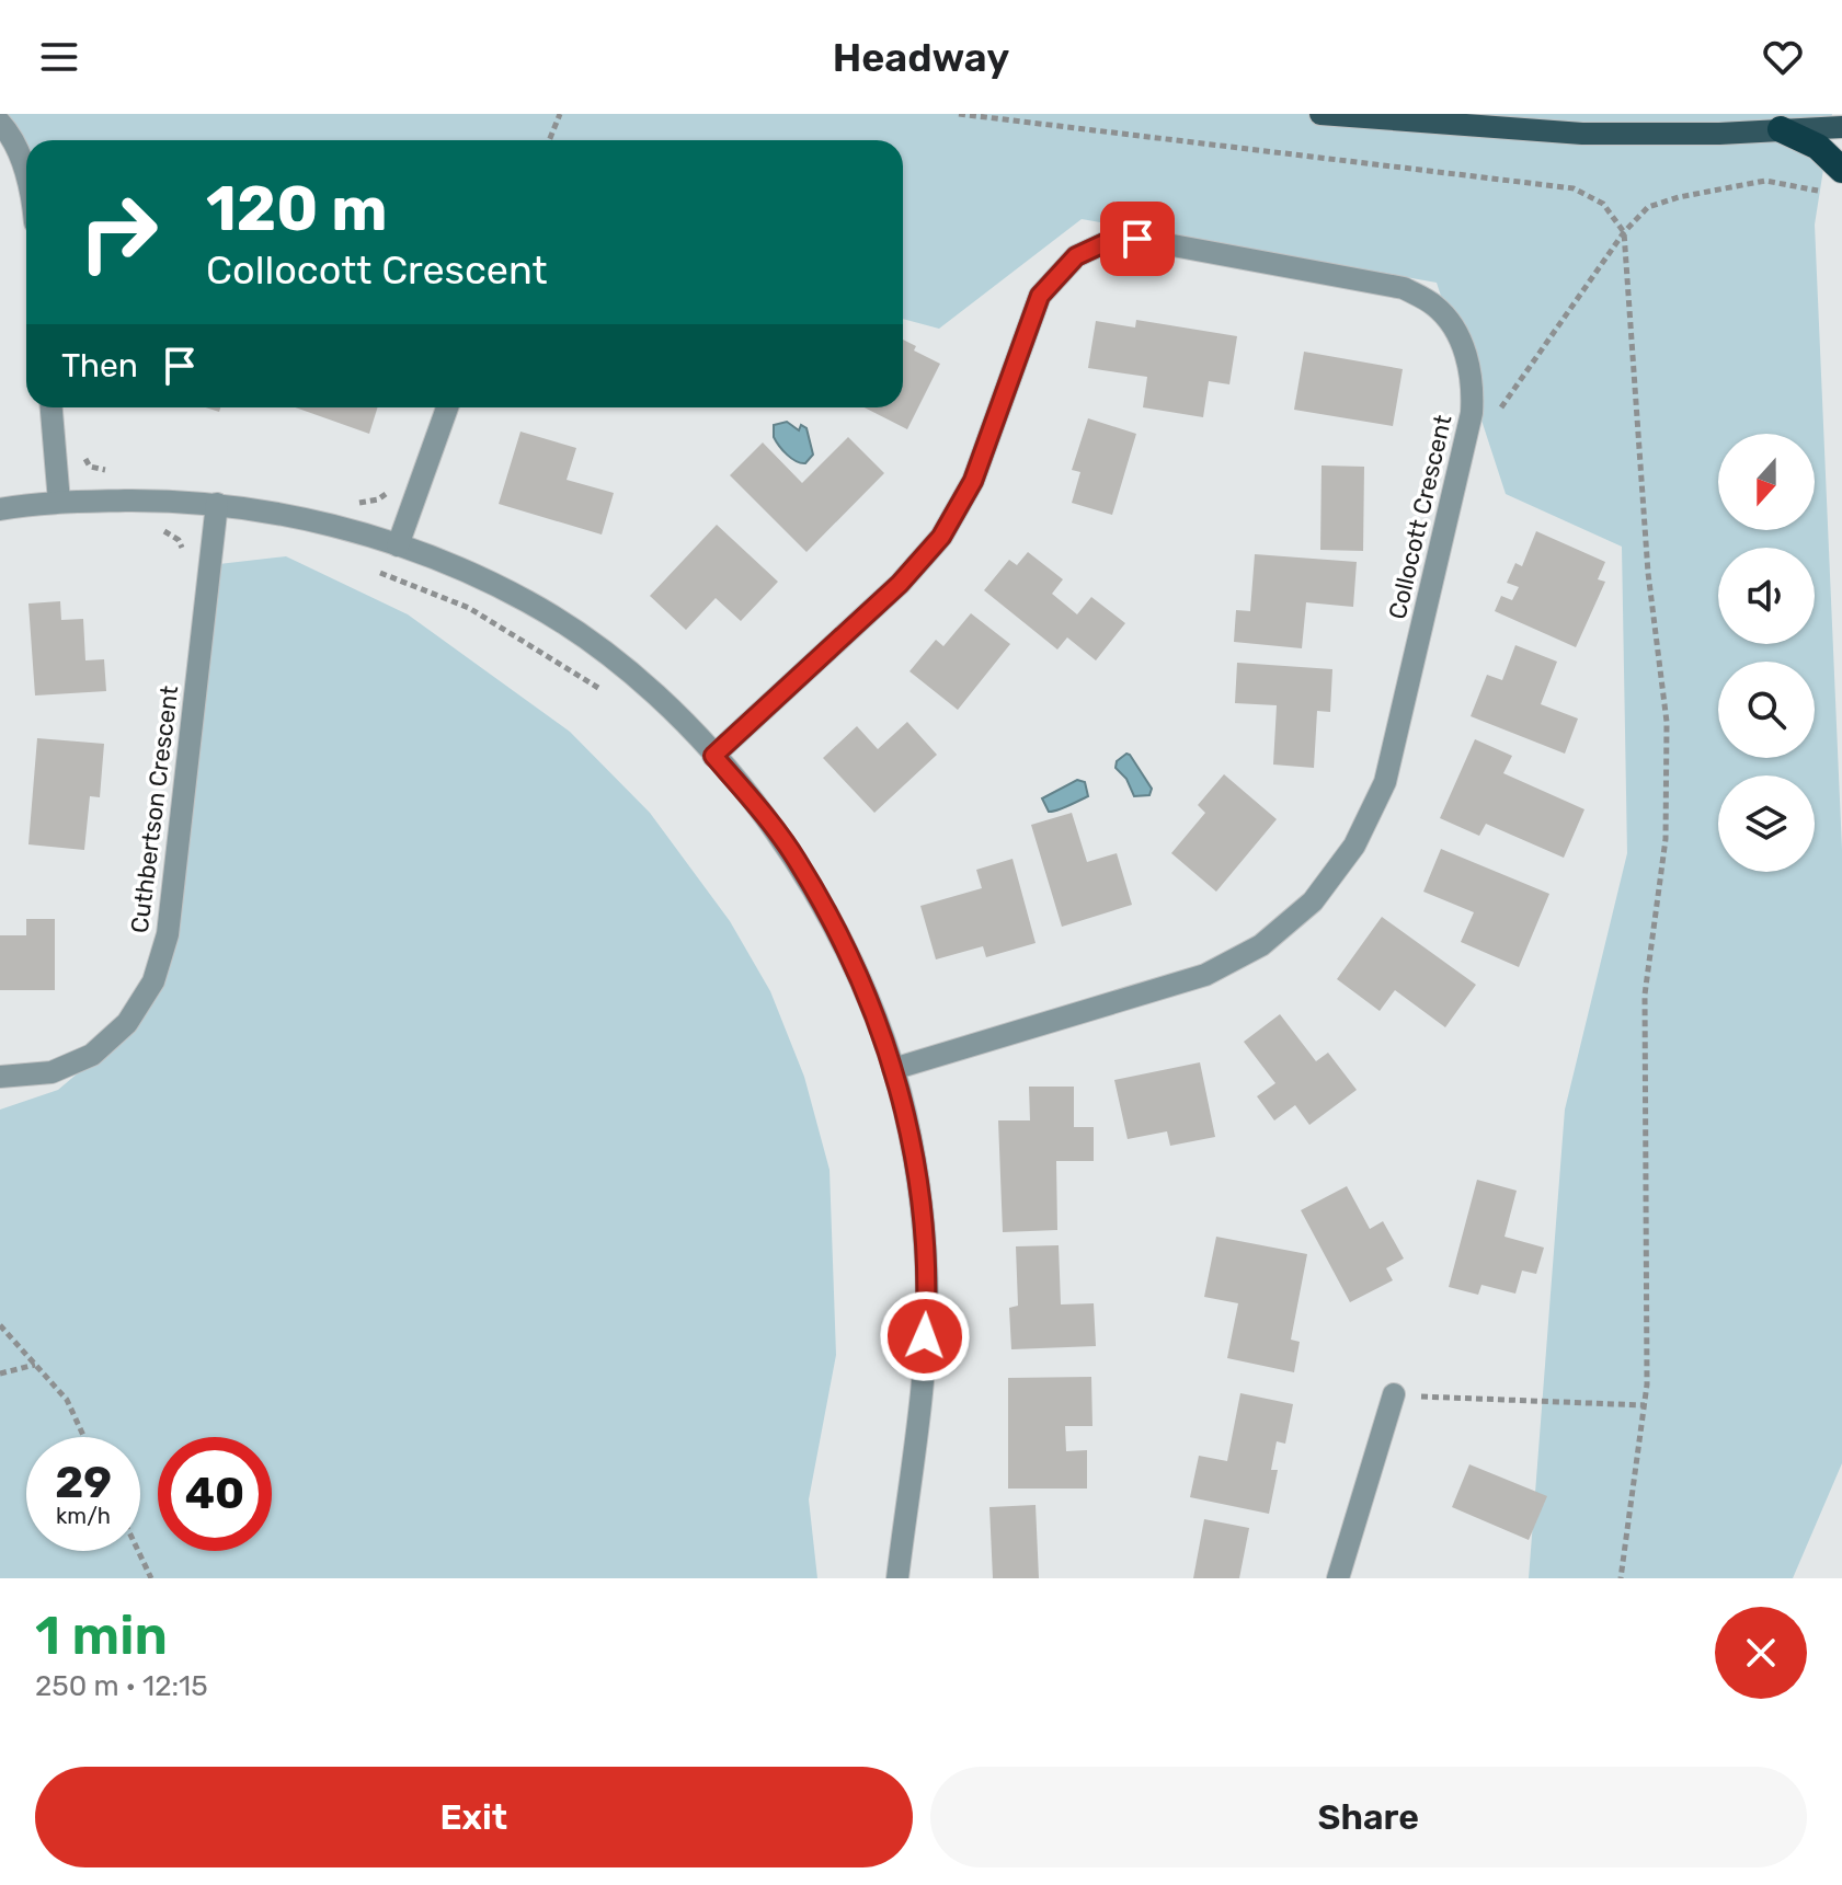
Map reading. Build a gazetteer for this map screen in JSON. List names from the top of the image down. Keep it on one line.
{"streets":{"street":["Collocott Crescent","Cuthbertson Crescent"]},"north":"bottom","page":{"header":"Headway","turn":["120 m","Collocott Crescent"],"then":"Then","speed":"29 km/h","limit":"40","heading":["1 min","250 m · 12:15"],"buttons":["Exit","Share"]}}
